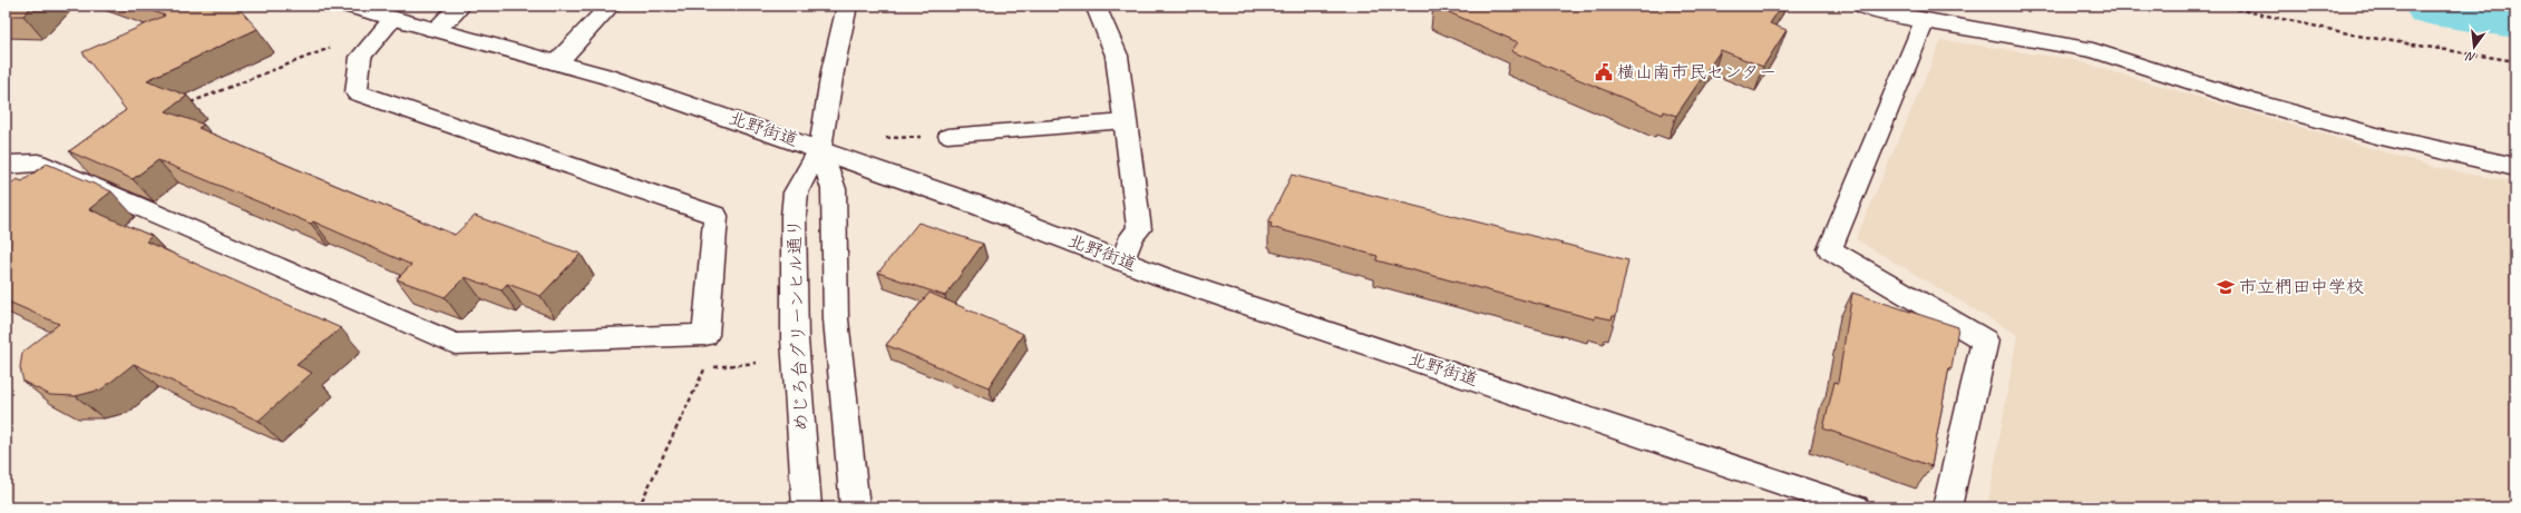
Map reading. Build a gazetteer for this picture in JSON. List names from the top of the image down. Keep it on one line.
{"streets":{"street":["北野街道","めじろ台グリーンヒル通り"]},"crossings":[["北野街道","めじろ台グリーンヒル通り"]],"places":{"public building":["横山南市民センター"],"school or university":["市立椚田中学校"]},"north":"bottom"}
